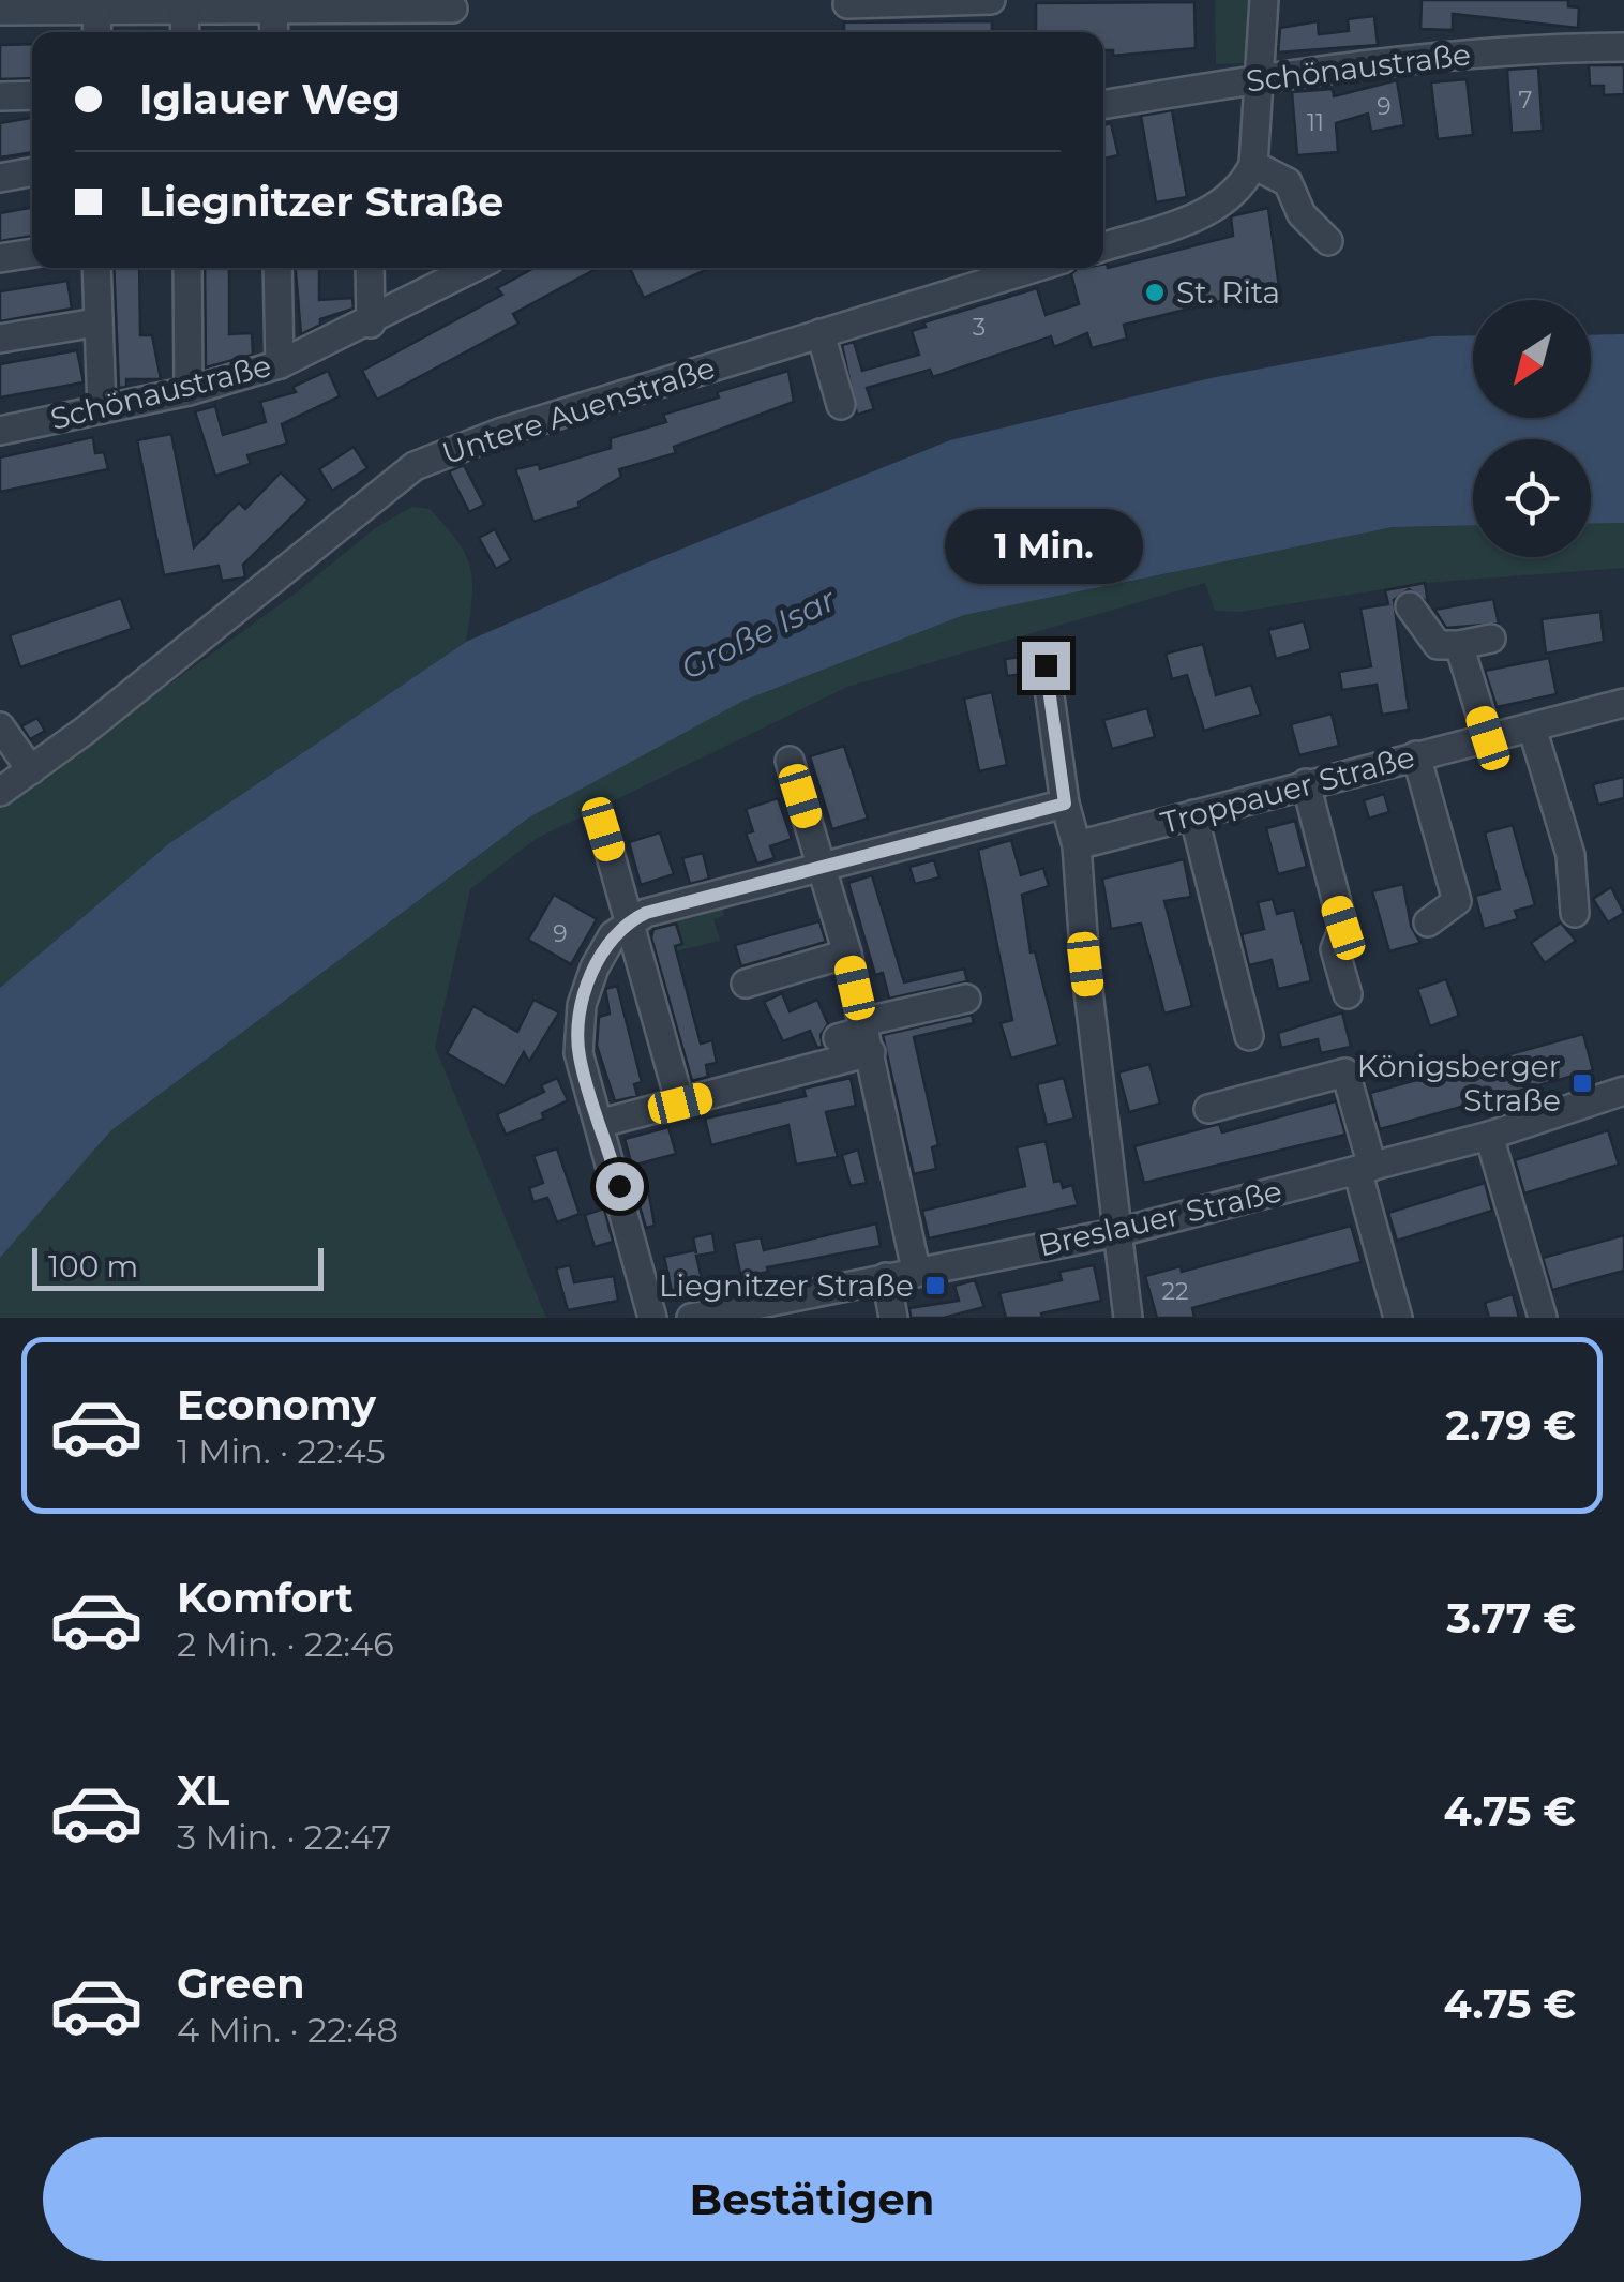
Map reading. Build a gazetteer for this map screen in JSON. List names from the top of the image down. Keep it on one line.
{"streets":{"street":["Schönaustraße","Untere Auenstraße","Troppauer Straße","Breslauer Straße"]},"water":["Große Isar"],"places":{"other":["St. Rita"],"transit":["Königsberger Straße","Liegnitzer Straße"]},"house_numbers":["7","9","11","3","9","22"],"scale_bar":"100 m","north":"bottom left","page":{"banner":["Iglauer Weg","Liegnitzer Straße"],"bubble":"1 Min.","scale":"100 m","list":[{"name":"Economy","note":"1 Min. · 22:45","value":"2.79 €"},{"name":"Komfort","note":"2 Min. · 22:46","value":"3.77 €"},{"name":"XL","note":"3 Min. · 22:47","value":"4.75 €"},{"name":"Green","note":"4 Min. · 22:48","value":"4.75 €"}],"buttons":"Bestätigen"}}
